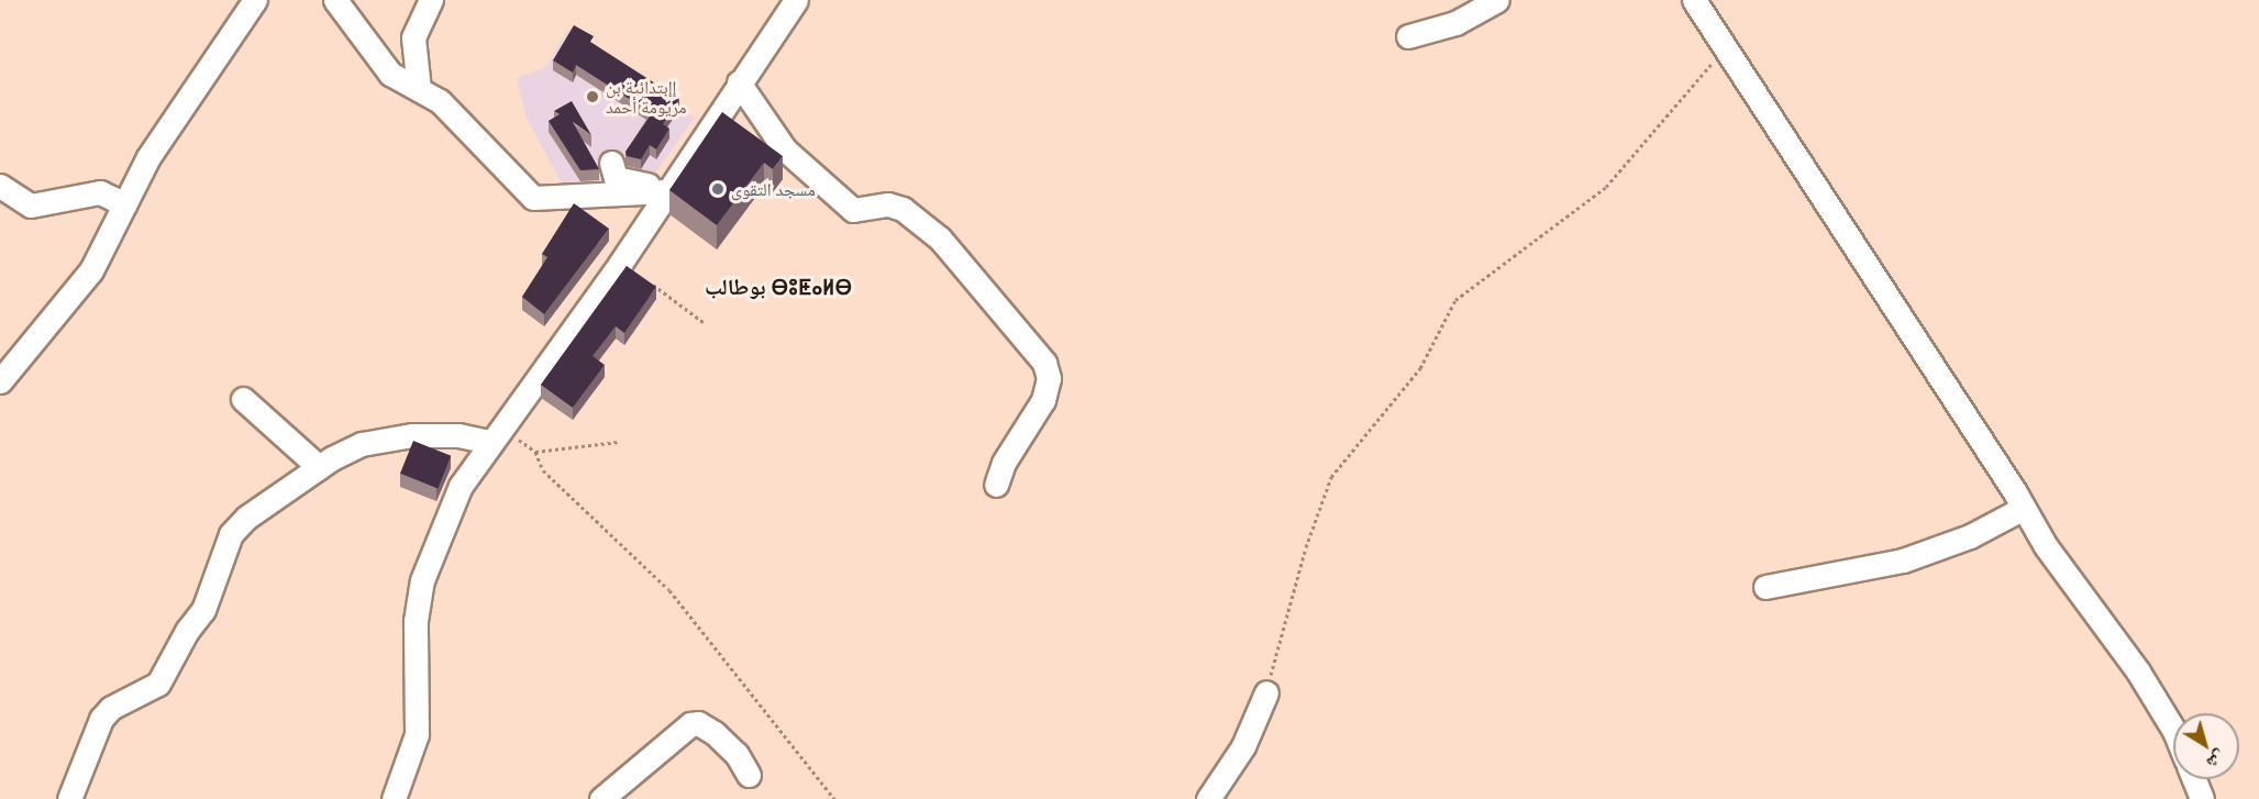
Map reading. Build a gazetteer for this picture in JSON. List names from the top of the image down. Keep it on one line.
{"districts":["بوطالب ⴱⵓⵟⴰⵍⴱ"],"places":["إإبتدائية بن مريومة أحمد","مسجد التقوى"],"north":"bottom right"}
